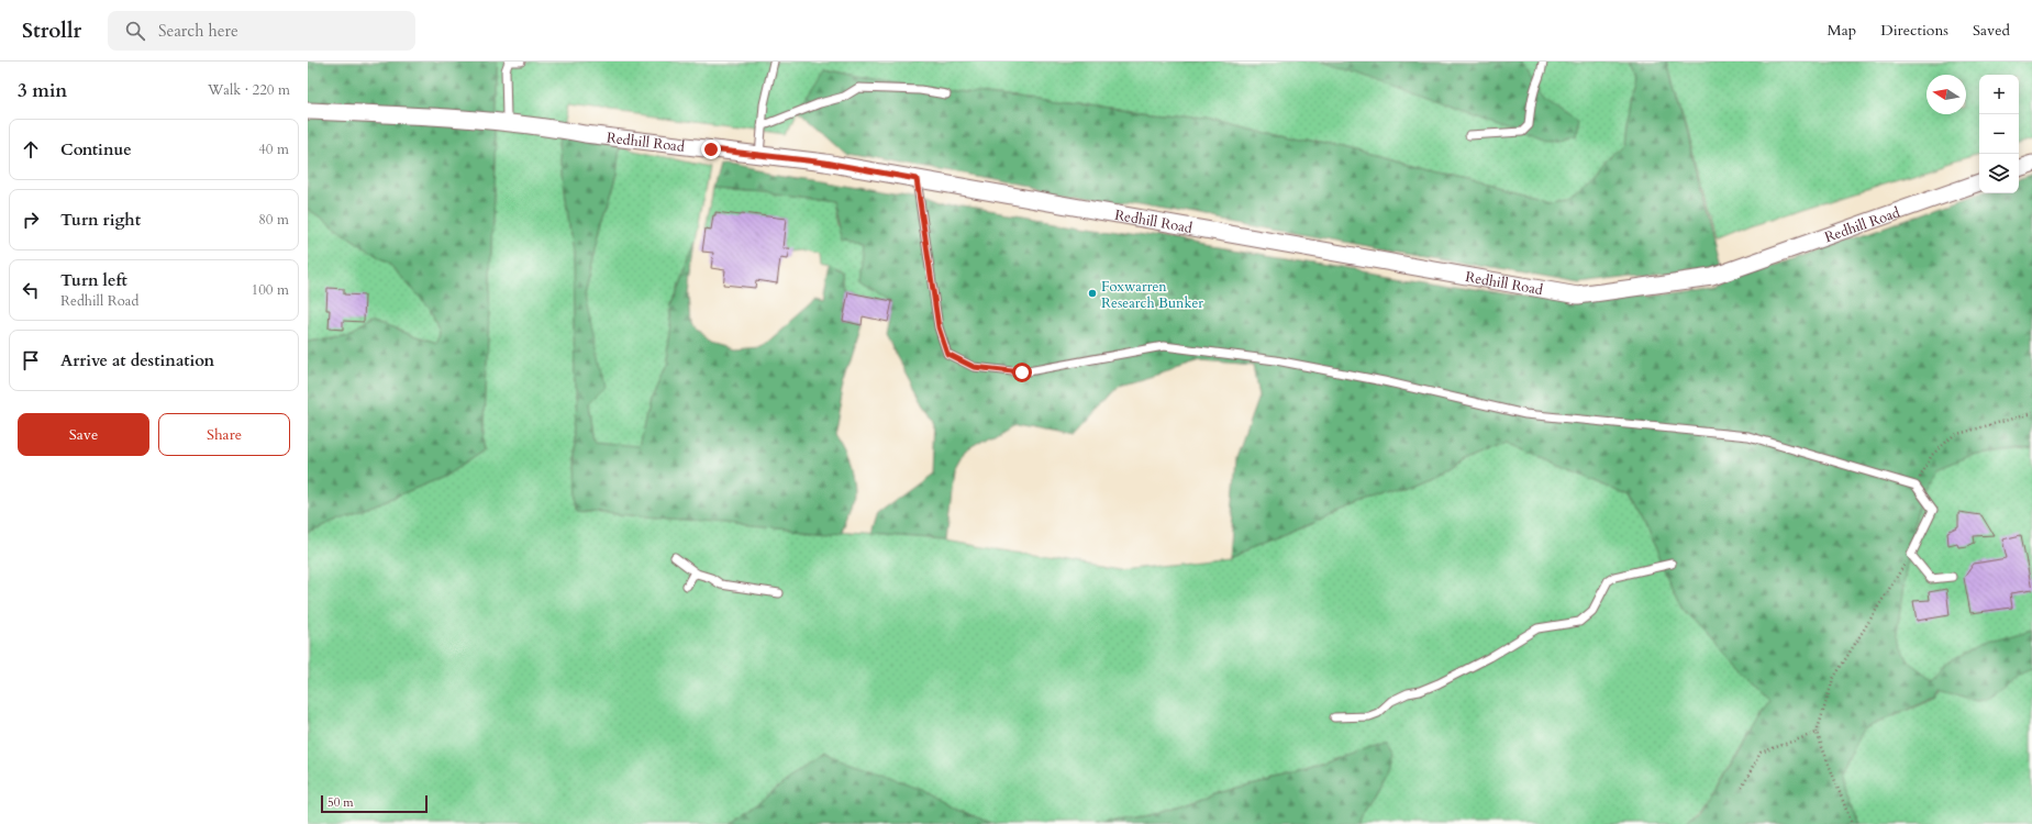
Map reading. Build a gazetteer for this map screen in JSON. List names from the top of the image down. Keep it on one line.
{"streets":{"street":["Redhill Road"]},"places":["Foxwarren Research Bunker"],"scale_bar":"50 m","north":"left","page":{"header":"Strollr","search":"Search here","nav":["Map","Directions","Saved"],"heading":["3 min","Walk · 220 m"],"map_buttons":["+","−"],"list":[["Continue","40 m"],["Turn right","80 m"],["Turn left","Redhill Road","100 m"],"Arrive at destination"],"buttons":["Save","Share"],"scale":"50 m"}}
